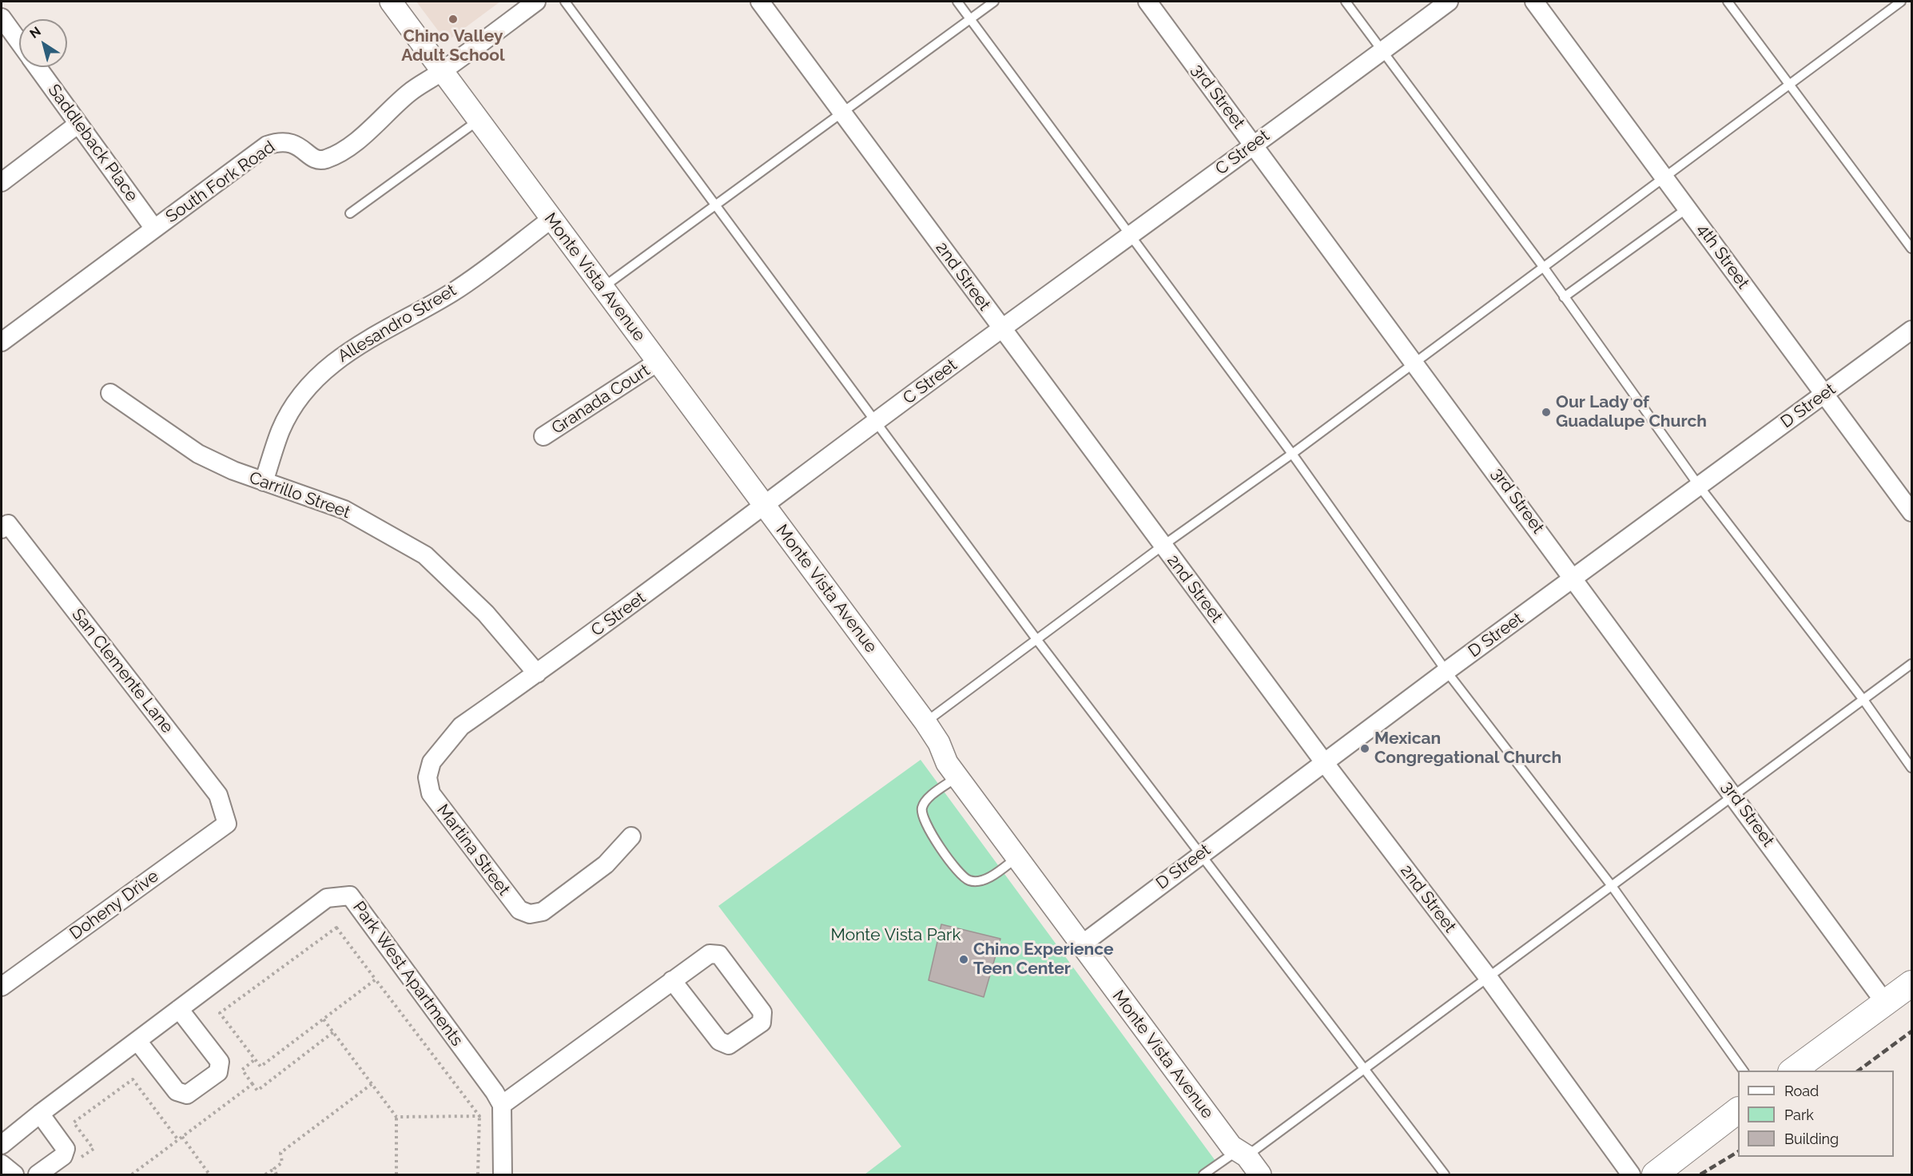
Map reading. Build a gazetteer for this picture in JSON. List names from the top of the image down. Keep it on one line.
{"streets":{"street":["3rd Street","Saddleback Place","C Street","South Fork Road","4th Street","2nd Street","Monte Vista Avenue","Allesandro Street","Granada Court","D Street","Carrillo Street","San Clemente Lane","Martina Street","Doheny Drive","Park West Apartments"]},"crossings":[["3rd Street","C Street"],["3rd Street","D Street"],["Saddleback Place","South Fork Road"],["C Street","2nd Street"],["C Street","Monte Vista Avenue"],["C Street","Carrillo Street"],["C Street","Martina Street"],["South Fork Road","Monte Vista Avenue"],["4th Street","D Street"],["2nd Street","D Street"],["Monte Vista Avenue","Allesandro Street"],["Monte Vista Avenue","Granada Court"],["Monte Vista Avenue","D Street"],["Allesandro Street","Carrillo Street"],["San Clemente Lane","Doheny Drive"]],"parks":["Monte Vista Park"],"places":["Chino Valley Adult School","Our Lady of Guadalupe Church","Mexican Congregational Church","Chino Experience Teen Center"],"legend":["Road","Park","Building"],"north":"top left"}
